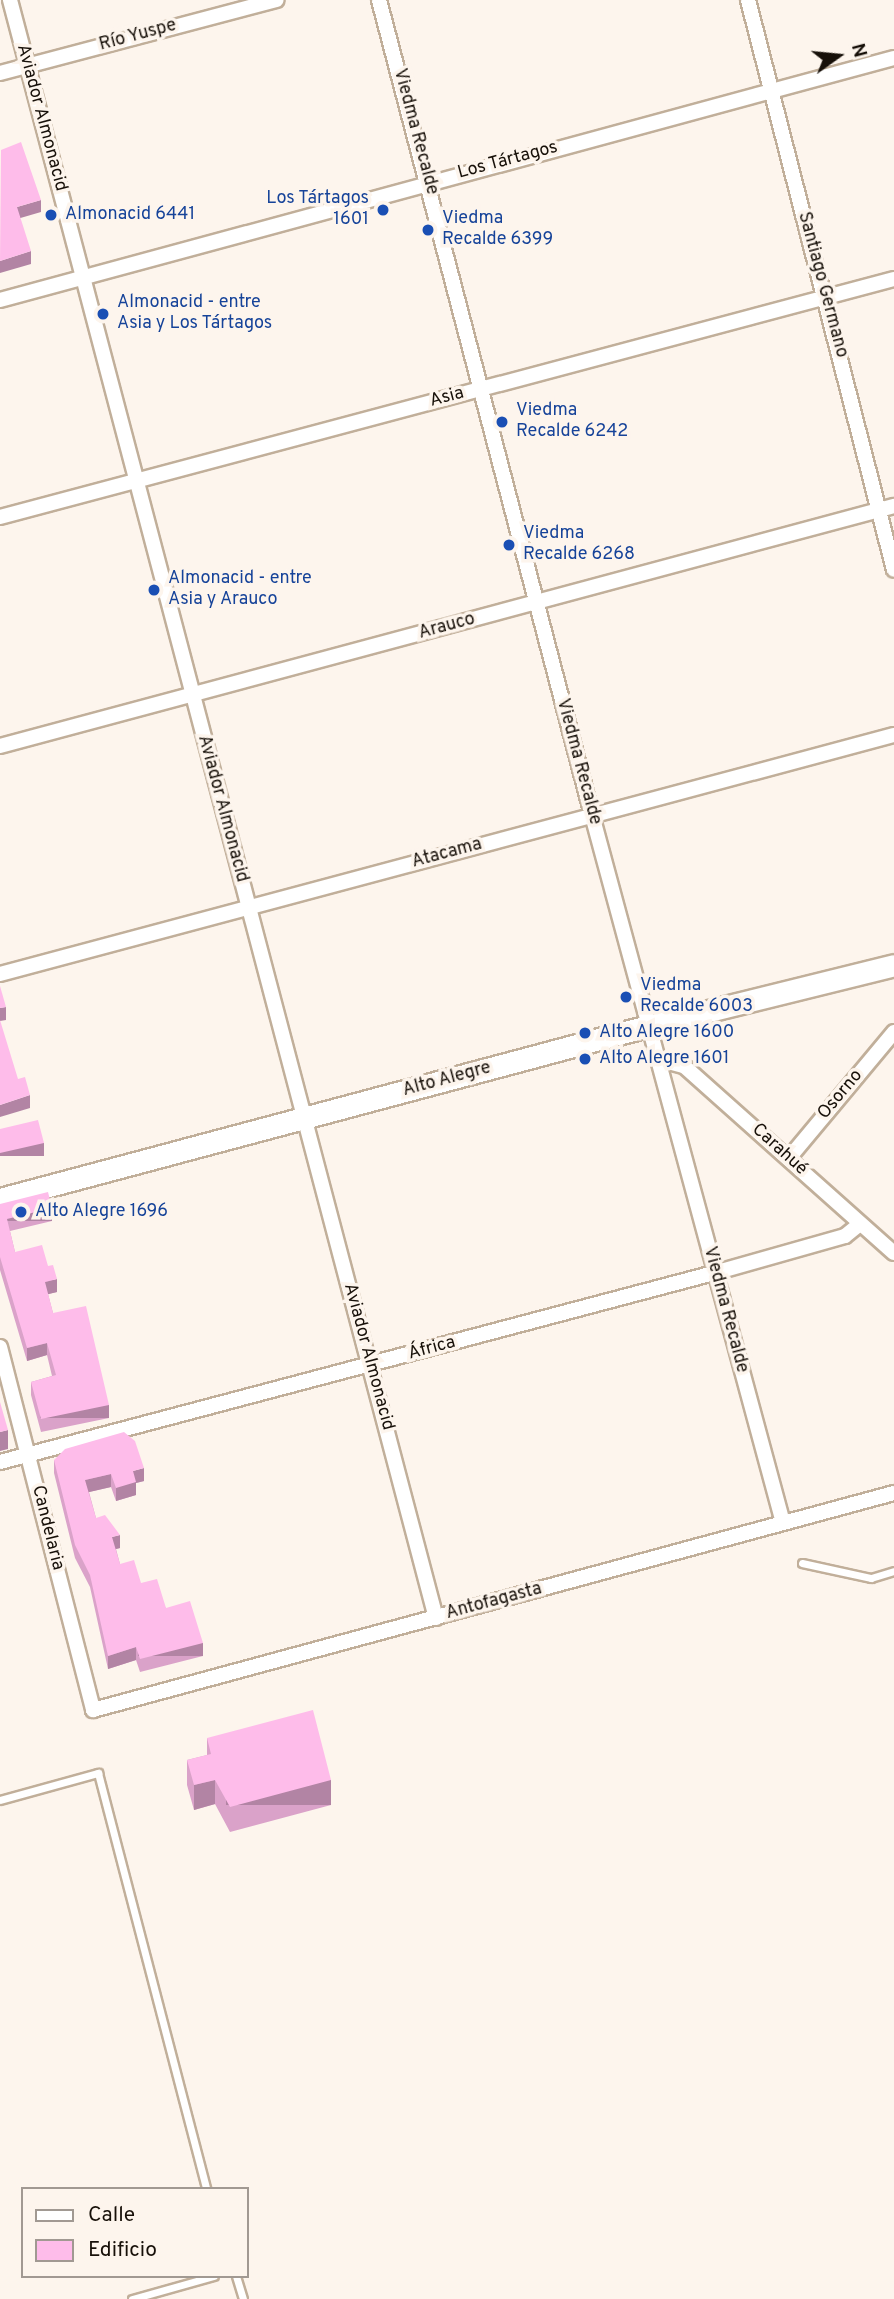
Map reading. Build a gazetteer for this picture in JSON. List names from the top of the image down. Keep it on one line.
{"streets":{"main road":["Alto Alegre"],"street":["Río Yuspe","Aviador Almonacid","Viedma Recalde","Los Tártagos","Santiago Germano","Asia","Arauco","Atacama","Osorno","Carahué","África","Candelaria","Antofagasta"]},"crossings":[["Río Yuspe","Aviador Almonacid"],["Aviador Almonacid","Los Tártagos"],["Aviador Almonacid","Asia"],["Aviador Almonacid","Arauco"],["Aviador Almonacid","Atacama"],["Aviador Almonacid","Alto Alegre"],["Aviador Almonacid","África"],["Aviador Almonacid","Antofagasta"],["Viedma Recalde","Los Tártagos"],["Viedma Recalde","Asia"],["Viedma Recalde","Arauco"],["Viedma Recalde","Atacama"],["Viedma Recalde","Alto Alegre"],["Viedma Recalde","Carahué"],["Viedma Recalde","África"],["Viedma Recalde","Antofagasta"],["Los Tártagos","Santiago Germano"],["Santiago Germano","Asia"],["Santiago Germano","Arauco"],["Osorno","Carahué"],["Carahué","África"],["África","Candelaria"],["Candelaria","Antofagasta"]],"places":["Los Tártagos 1601","Almonacid 6441","Viedma Recalde 6399","Almonacid - entre Asia y Los Tártagos","Viedma Recalde 6242","Viedma Recalde 6268","Almonacid - entre Asia y Arauco","Viedma Recalde 6003","Alto Alegre 1600","Alto Alegre 1601","Alto Alegre 1696"],"legend":["Calle","Edificio"],"north":"right"}
